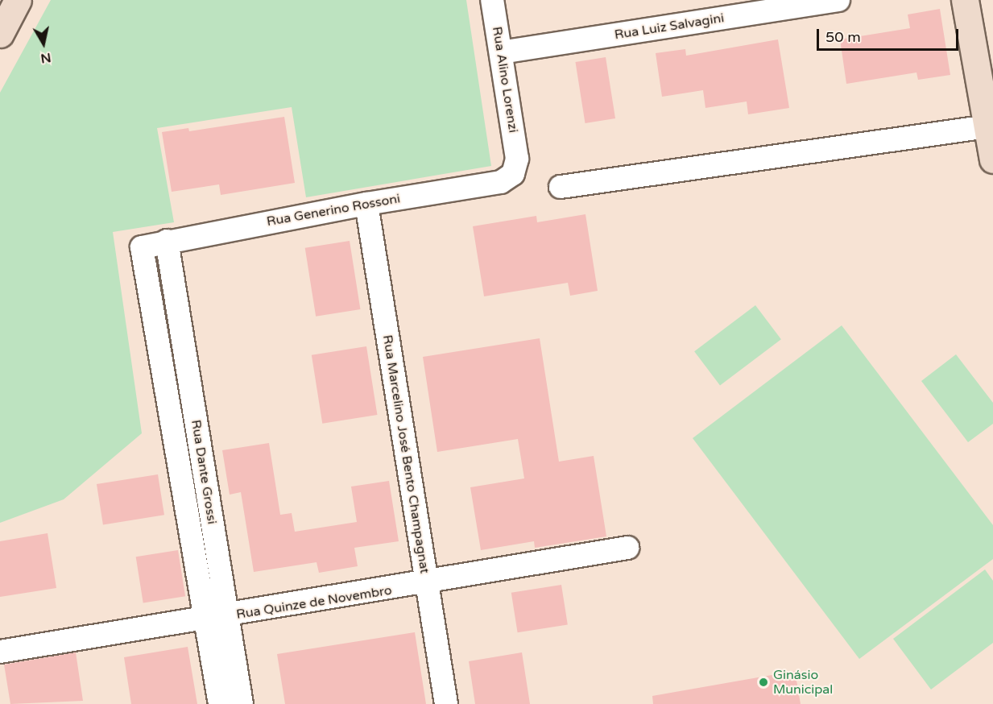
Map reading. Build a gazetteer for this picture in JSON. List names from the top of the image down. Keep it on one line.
{"streets":{"street":["Rua Luiz Salvagini","Rua Alino Lorenzi","Rua Generino Rossoni","Rua Marcelino José Bento Champagnat","Rua Dante Grossi","Rua Quinze de Novembro"]},"crossings":[["Rua Luiz Salvagini","Rua Alino Lorenzi"],["Rua Alino Lorenzi","Rua Generino Rossoni"],["Rua Generino Rossoni","Rua Marcelino José Bento Champagnat"],["Rua Generino Rossoni","Rua Dante Grossi"],["Rua Marcelino José Bento Champagnat","Rua Quinze de Novembro"],["Rua Dante Grossi","Rua Quinze de Novembro"]],"places":["Ginásio Municipal"],"scale_bar":"50 m","north":"bottom"}
